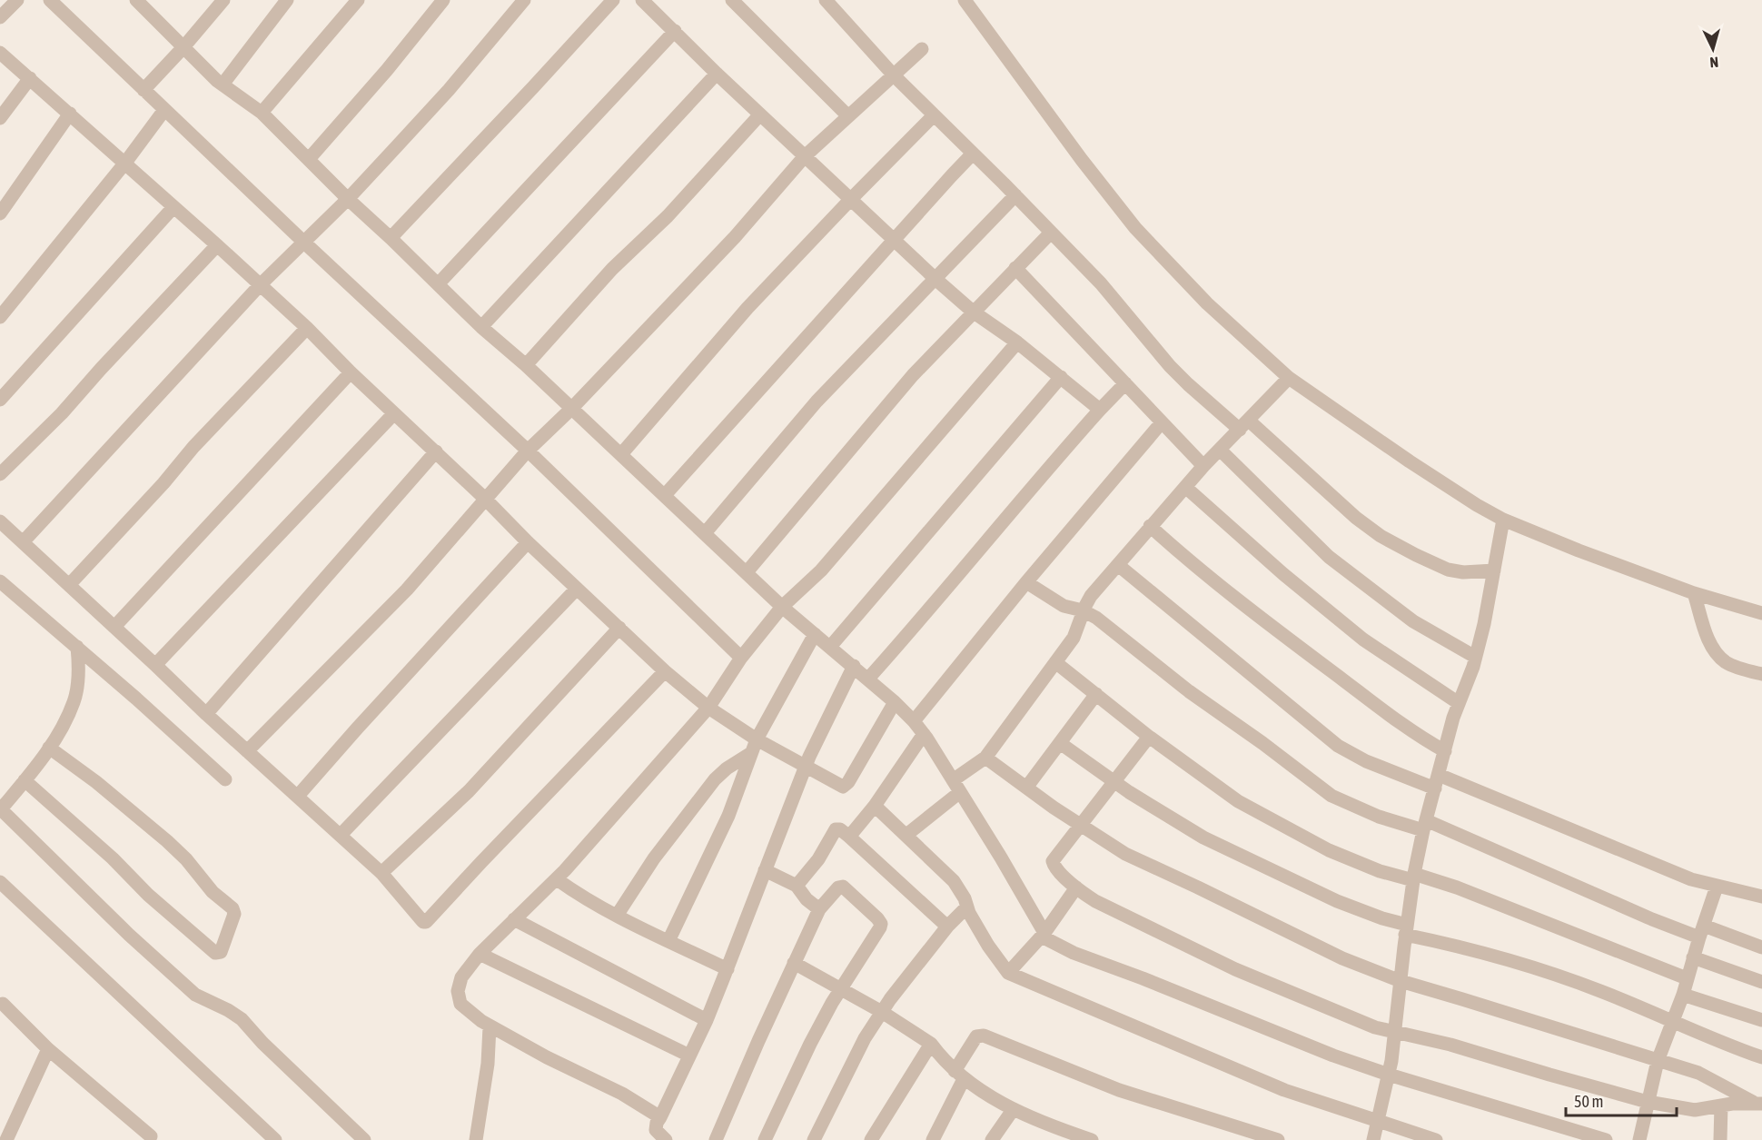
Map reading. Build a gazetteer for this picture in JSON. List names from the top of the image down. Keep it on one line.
{"scale_bar":"50 m","north":"bottom"}
